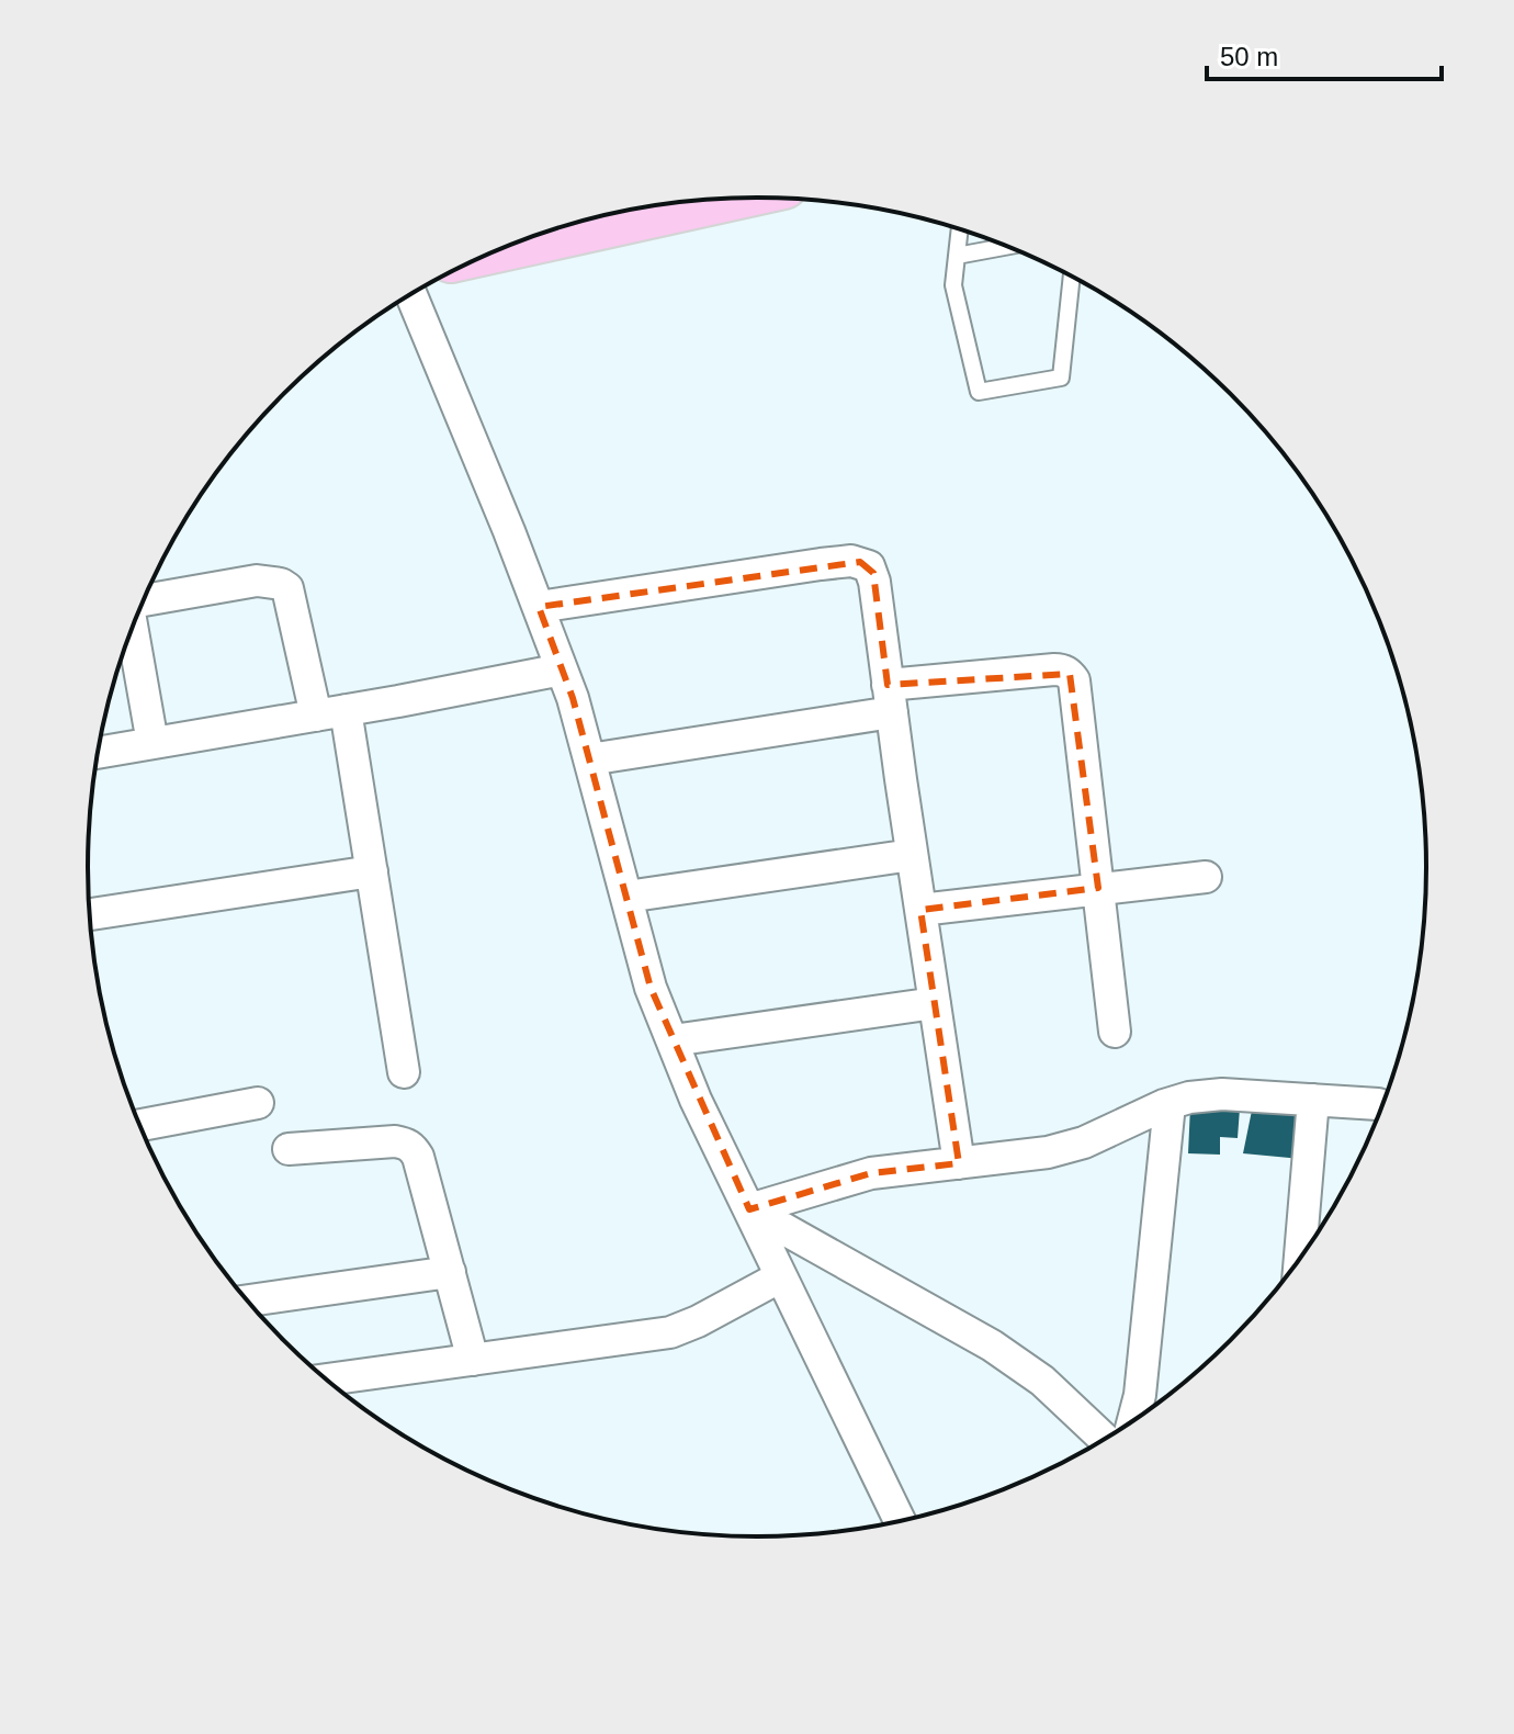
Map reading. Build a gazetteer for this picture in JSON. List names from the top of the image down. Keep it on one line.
{"scale_bar":"50 m"}
